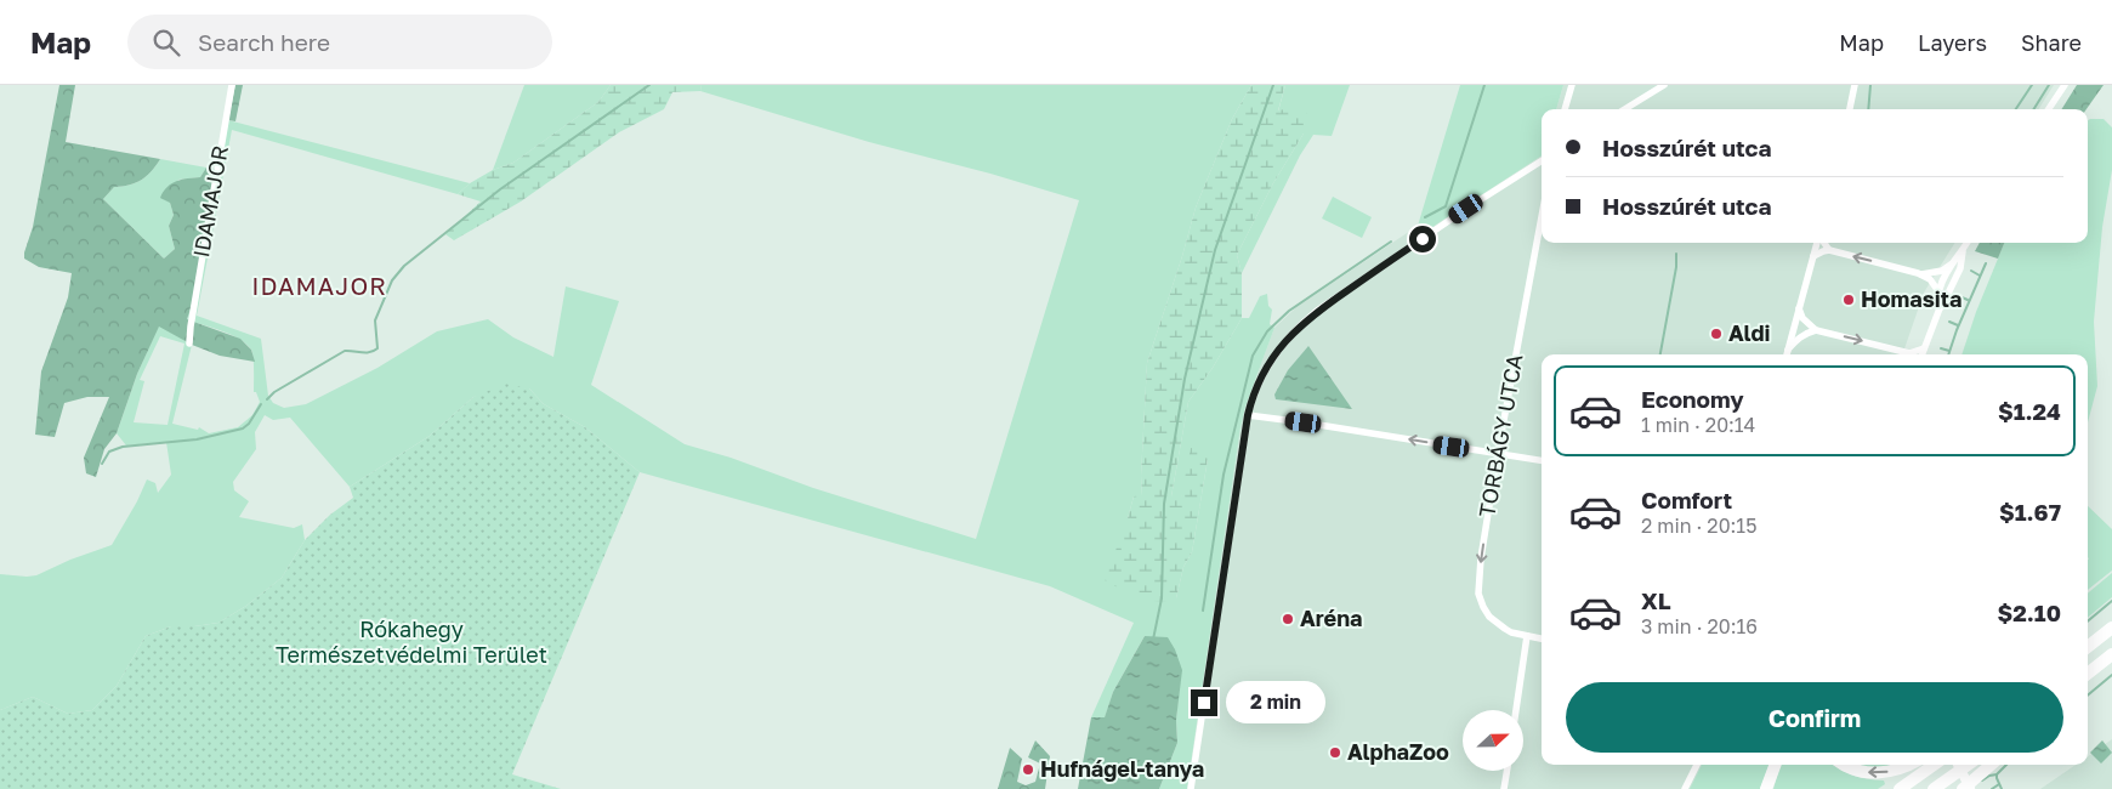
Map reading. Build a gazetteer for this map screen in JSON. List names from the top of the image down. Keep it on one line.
{"streets":{"street":["IDAMAJOR","TORBÁGY UTCA"]},"one_way":["TORBÁGY UTCA"],"districts":["IDAMAJOR"],"parks":["Rókahegy Természetvédelmi Terület"],"places":["Homasita","Aldi","Aréna","AlphaZoo","Hufnágel-tanya"],"north":"right","page":{"header":"Map","search":"Search here","nav":["Map","Layers","Share"],"banner":["Hosszúrét utca","Hosszúrét utca"],"list":[{"name":"Economy","note":"1 min · 20:14","value":"$1.24"},{"name":"Comfort","note":"2 min · 20:15","value":"$1.67"},{"name":"XL","note":"3 min · 20:16","value":"$2.10"}],"buttons":"Confirm","bubble":"2 min"}}
